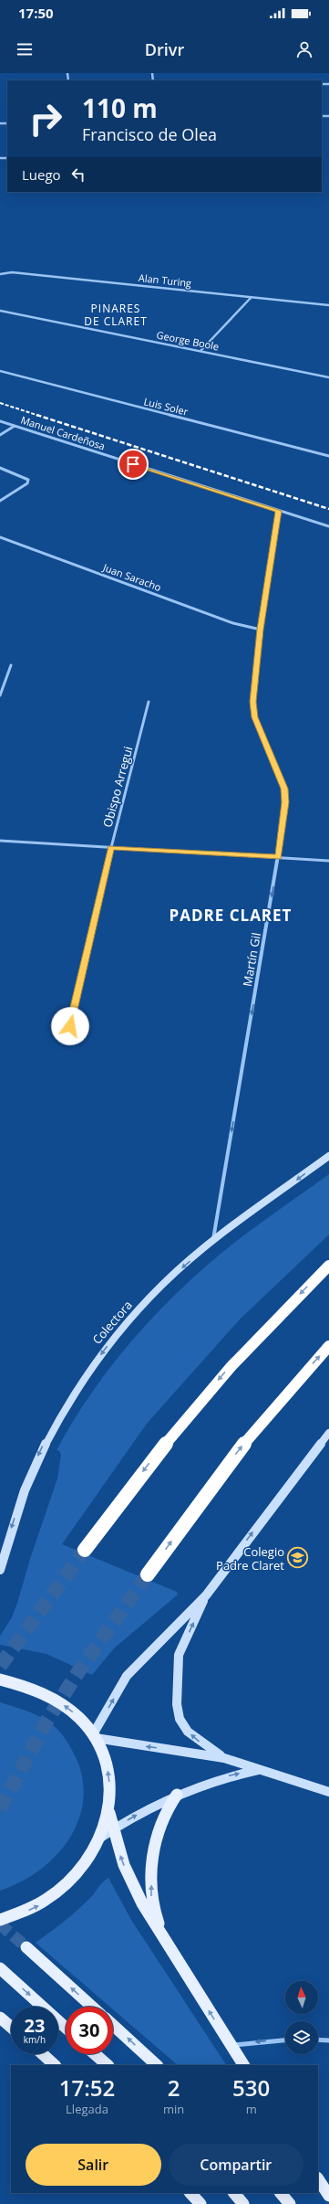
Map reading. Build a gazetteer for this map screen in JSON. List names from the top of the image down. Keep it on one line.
{"streets":{"main road":["Colectora"],"street":["Alan Turing","George Boole","Luis Soler","Manuel Cardeñosa","Juan Saracho","Obispo Arregui","Martín Gil"]},"crossings":[["Manuel Cardeñosa","Martín Gil"],["Juan Saracho","Martín Gil"],["Martín Gil","Colectora"]],"one_way":["Martín Gil","Colectora"],"districts":["PINARES DE CLARET","PADRE CLARET"],"places":{"school or university":["Colegio Padre Claret"]},"north":"top","page":{"status":"17:50","header":"Drivr","turn":["110 m","Francisco de Olea"],"then":"Luego","speed":"23 km/h","limit":"30","eta":["17:52","Llegada","2","min","530","m"],"buttons":["Salir","Compartir"]}}
